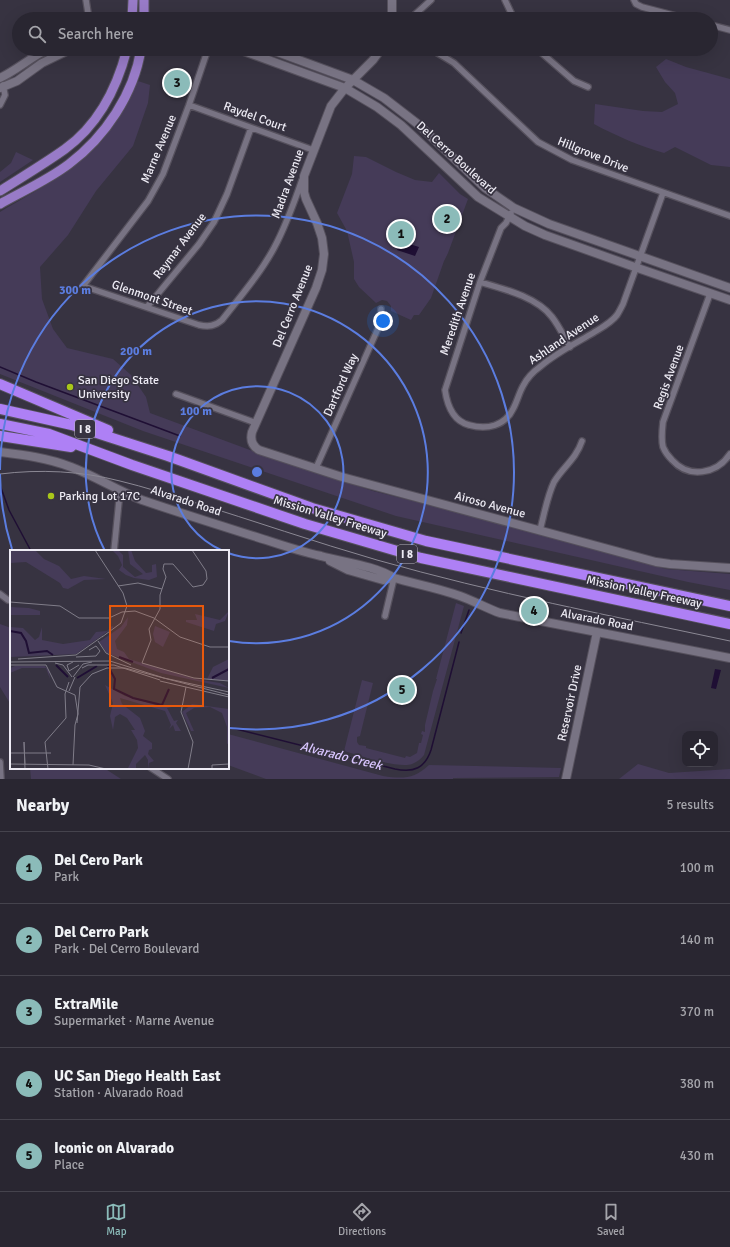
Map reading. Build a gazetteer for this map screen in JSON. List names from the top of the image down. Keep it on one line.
{"streets":{"highway":["I 8","Mission Valley Freeway"],"street":["Raydel Court","Marne Avenue","Hillgrove Drive","Del Cerro Boulevard","Madra Avenue","Raymar Avenue","Glenmont Street","Del Cerro Avenue","Meredith Avenue","Ashland Avenue","Regis Avenue","Dartford Way","Alvarado Road","Airoso Avenue","Reservoir Drive"]},"crossings":[["Raydel Court","Marne Avenue"],["Raydel Court","Madra Avenue"],["Raydel Court","Raymar Avenue"],["Marne Avenue","Glenmont Street"],["Hillgrove Drive","Ashland Avenue"],["Del Cerro Boulevard","Madra Avenue"],["Del Cerro Boulevard","Meredith Avenue"],["Del Cerro Boulevard","Ashland Avenue"],["Del Cerro Boulevard","Regis Avenue"],["Madra Avenue","Glenmont Street"],["Madra Avenue","Del Cerro Avenue"],["Raymar Avenue","Glenmont Street"],["Del Cerro Avenue","Airoso Avenue"],["Meredith Avenue","Ashland Avenue"],["Dartford Way","Airoso Avenue"],["Alvarado Road","Reservoir Drive"]],"water":["Alvarado Creek"],"places":["San Diego State University","Parking Lot 17C"],"page":{"search":"Search here","pins":["3","2","1","4","5"],"heading":["Nearby","5 results"],"list":[{"mark":"1","name":"Del Cero Park","note":"Park","value":"100 m"},{"mark":"2","name":"Del Cerro Park","note":"Park · Del Cerro Boulevard","value":"140 m"},{"mark":"3","name":"ExtraMile","note":"Supermarket · Marne Avenue","value":"370 m"},{"mark":"4","name":"UC San Diego Health East","note":"Station · Alvarado Road","value":"380 m"},{"mark":"5","name":"Iconic on Alvarado","note":"Place","value":"430 m"}],"nav":["Map","Directions","Saved"]},"rings":["300 m","200 m","100 m"]}
